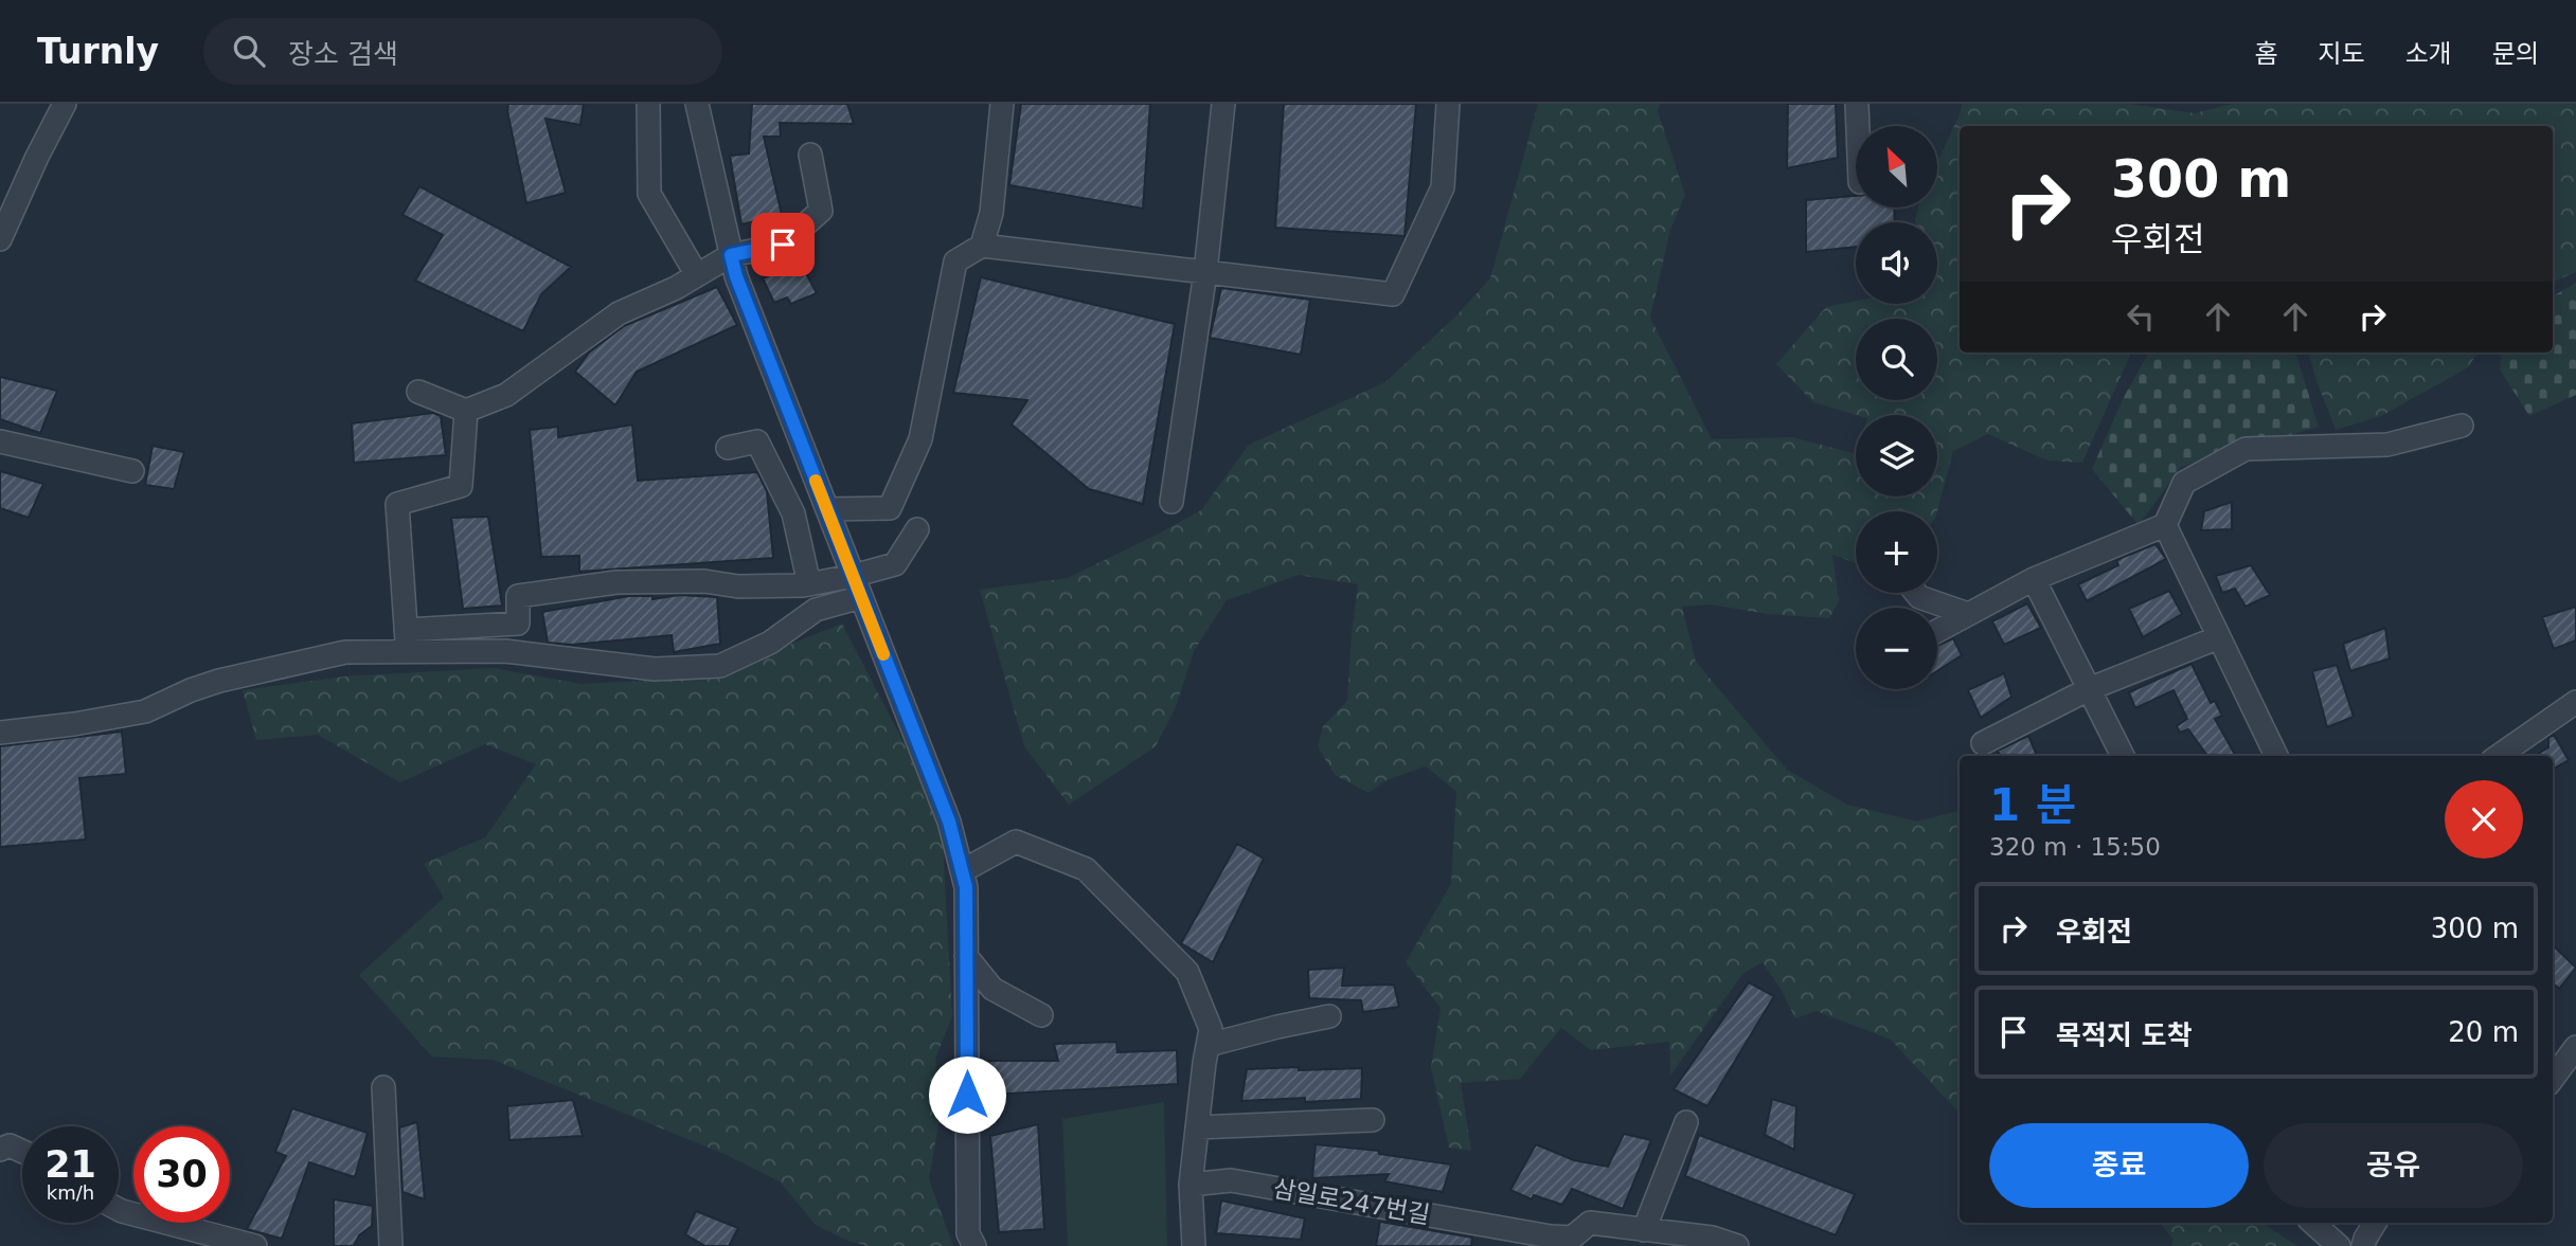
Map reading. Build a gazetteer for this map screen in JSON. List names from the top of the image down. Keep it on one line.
{"streets":{"street":["삼일로247번길"]},"north":"top left","page":{"header":"Turnly","search":"장소 검색","nav":["홈","지도","소개","문의"],"map_buttons":["+","−"],"turn":["300 m","우회전"],"heading":["1 분","320 m · 15:50"],"list":[{"name":"우회전","value":"300 m"},{"name":"목적지 도착","value":"20 m"}],"buttons":["종료","공유"],"speed":"21 km/h","limit":"30"}}
